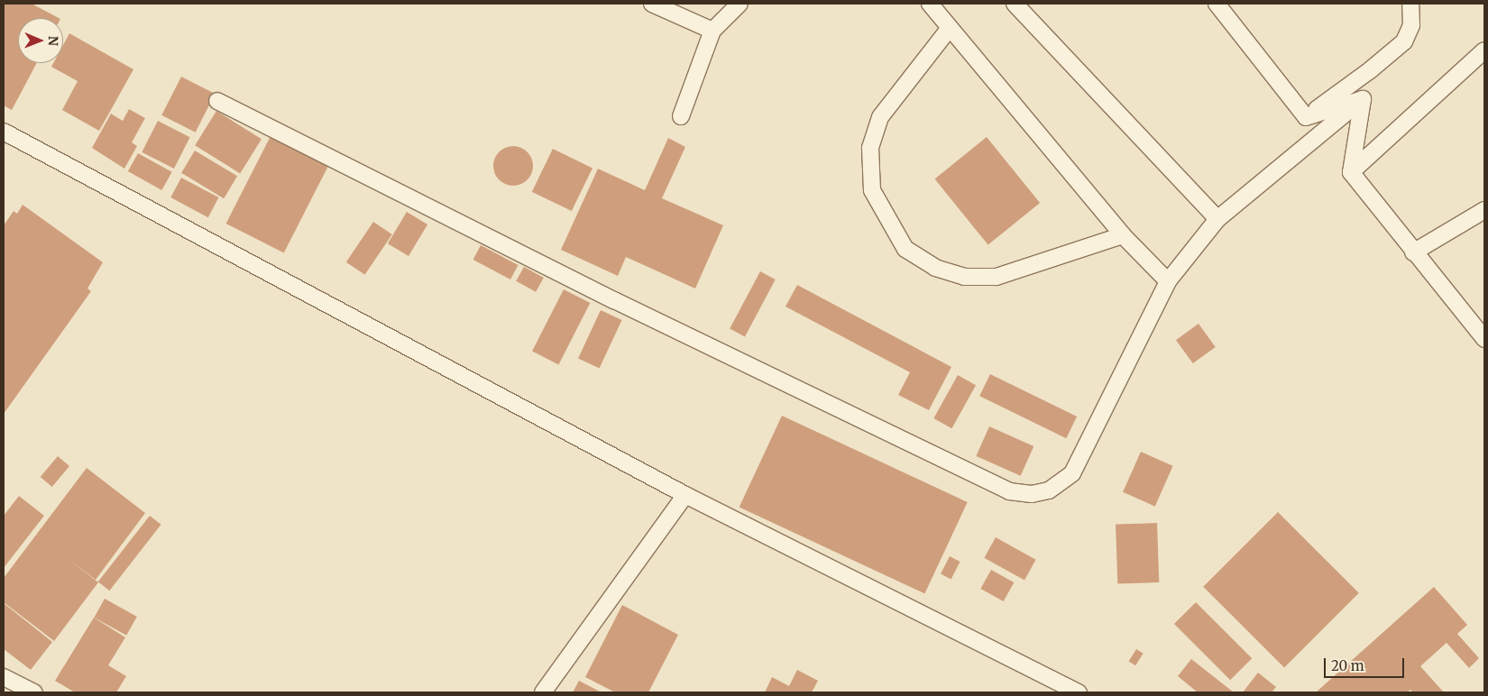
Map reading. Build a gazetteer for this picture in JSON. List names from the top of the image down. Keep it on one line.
{"scale_bar":"20 m","north":"right"}
